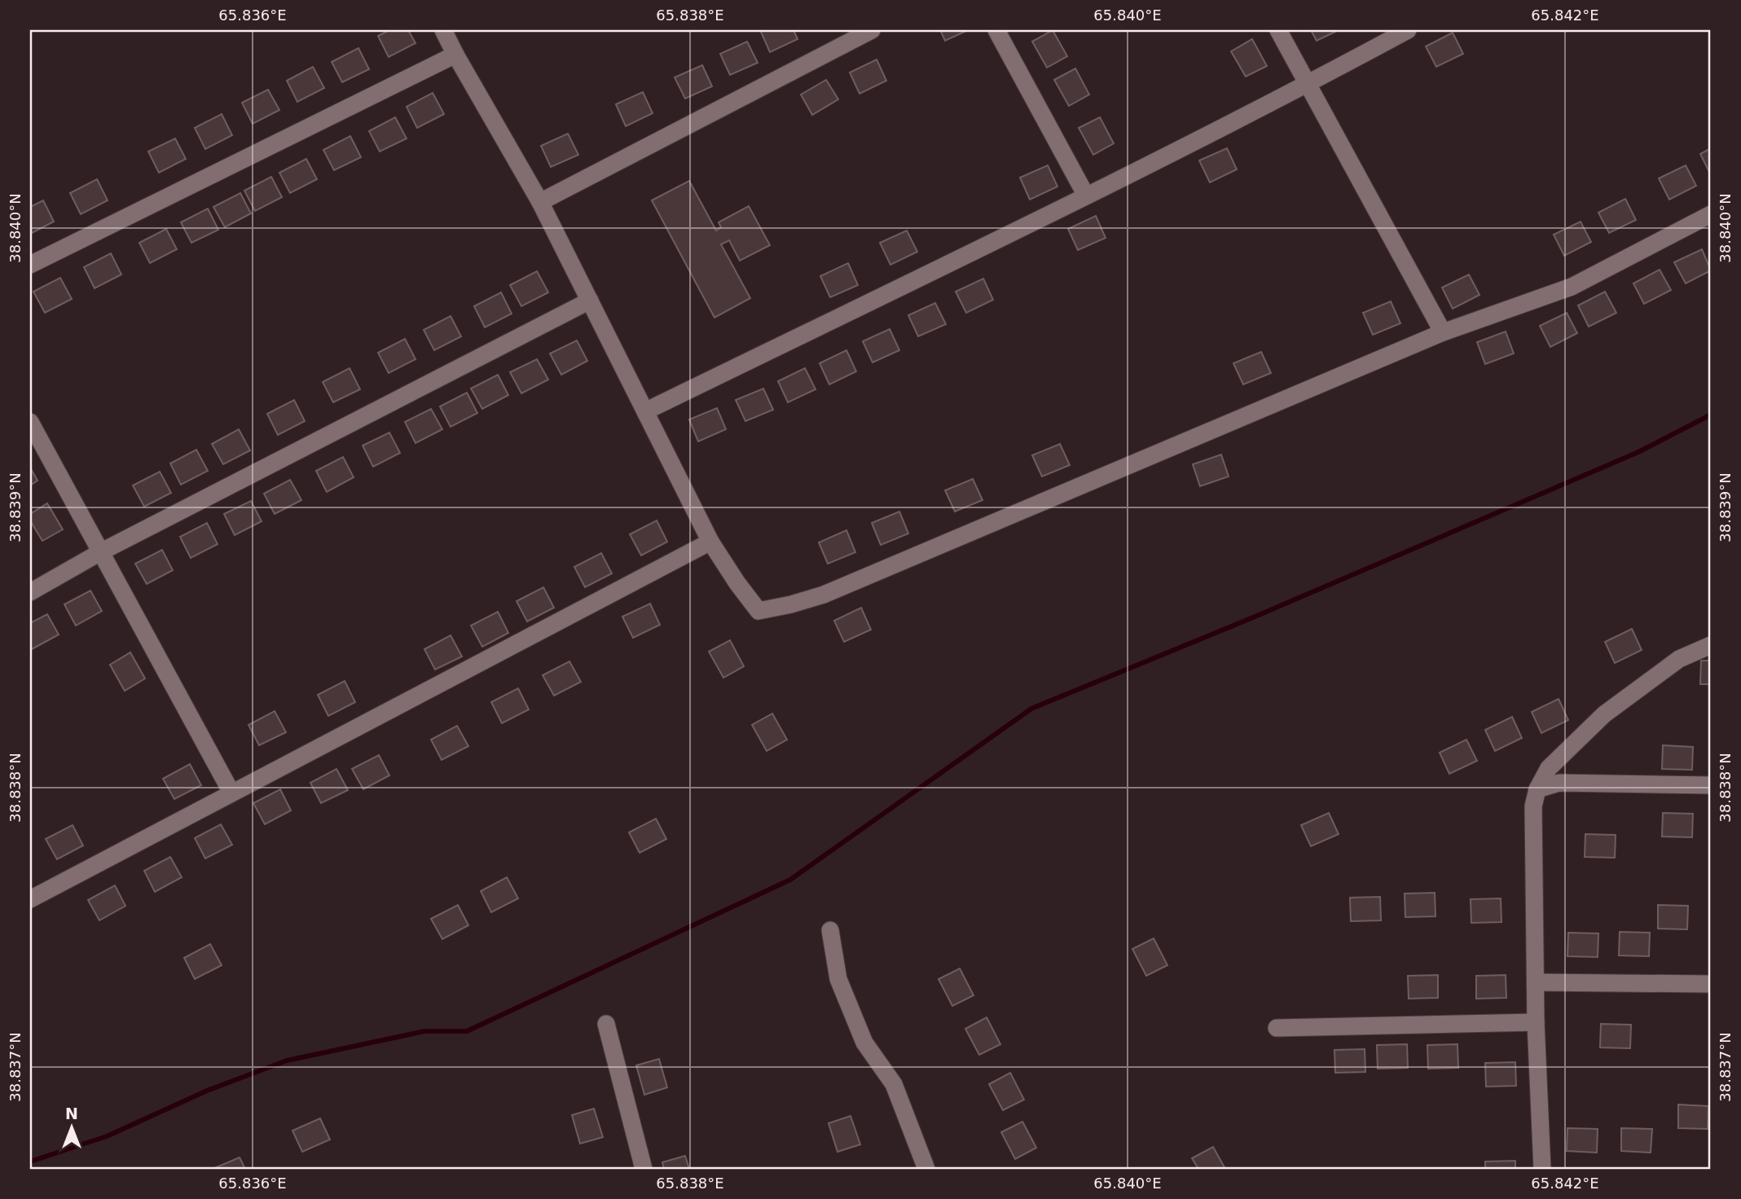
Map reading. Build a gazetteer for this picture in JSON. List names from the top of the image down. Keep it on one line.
{"north":"top","coordinates":["65.836°E","65.838°E","65.840°E","65.842°E","38.840°N","38.839°N","38.838°N","38.837°N"]}
